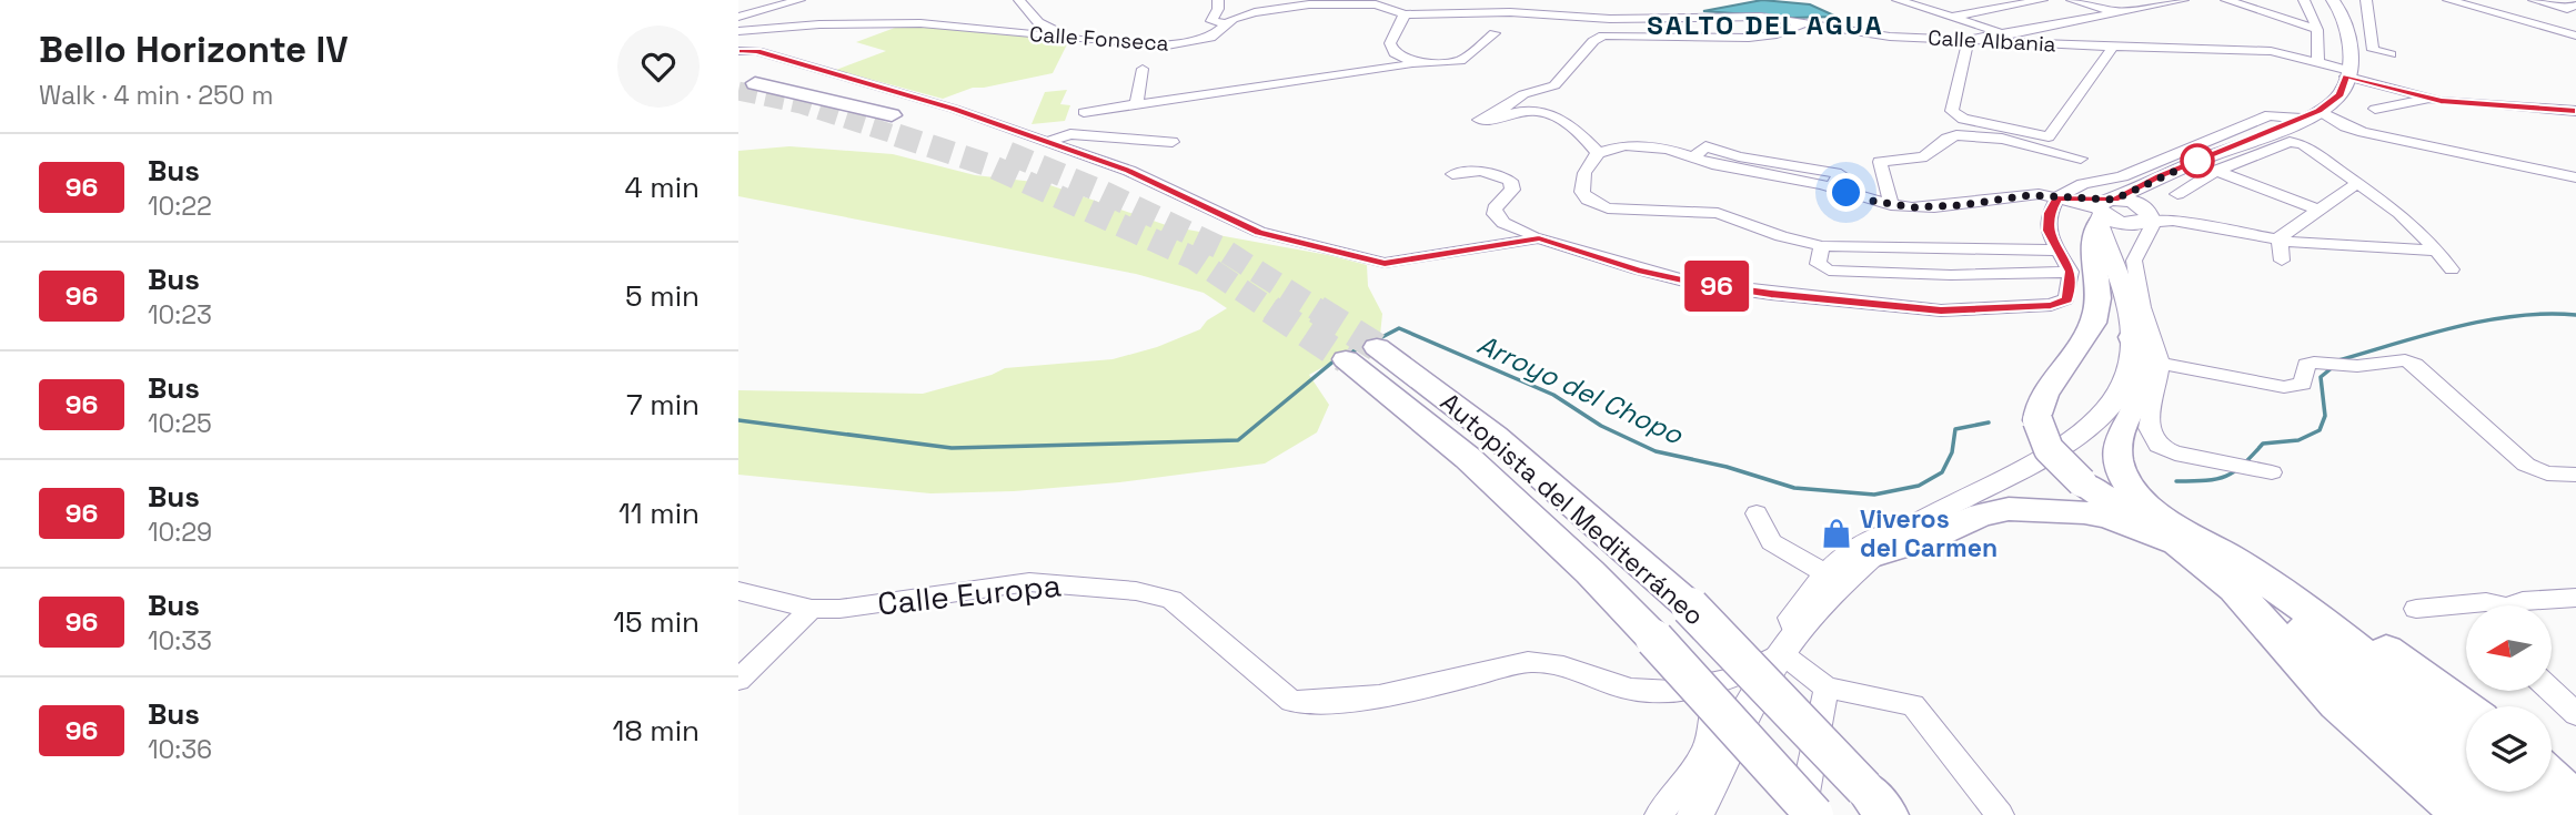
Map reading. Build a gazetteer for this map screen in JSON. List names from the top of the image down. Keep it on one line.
{"streets":{"highway":["Autopista del Mediterráneo"],"street":["Calle Fonseca","Calle Albania","Calle Europa"]},"crossings":[["Calle Fonseca","Calle Albania"]],"districts":["SALTO DEL AGUA"],"water":["Arroyo del Chopo"],"places":{"shop":["Viveros del Carmen"]},"lines":["bus line 96"],"north":"left","page":{"heading":["Bello Horizonte IV","Walk · 4 min · 250 m"],"on_map":"96","list":[{"mark":"96","name":"Bus","note":"10:22","value":"4 min"},{"mark":"96","name":"Bus","note":"10:23","value":"5 min"},{"mark":"96","name":"Bus","note":"10:25","value":"7 min"},{"mark":"96","name":"Bus","note":"10:29","value":"11 min"},{"mark":"96","name":"Bus","note":"10:33","value":"15 min"},{"mark":"96","name":"Bus","note":"10:36","value":"18 min"}]}}
